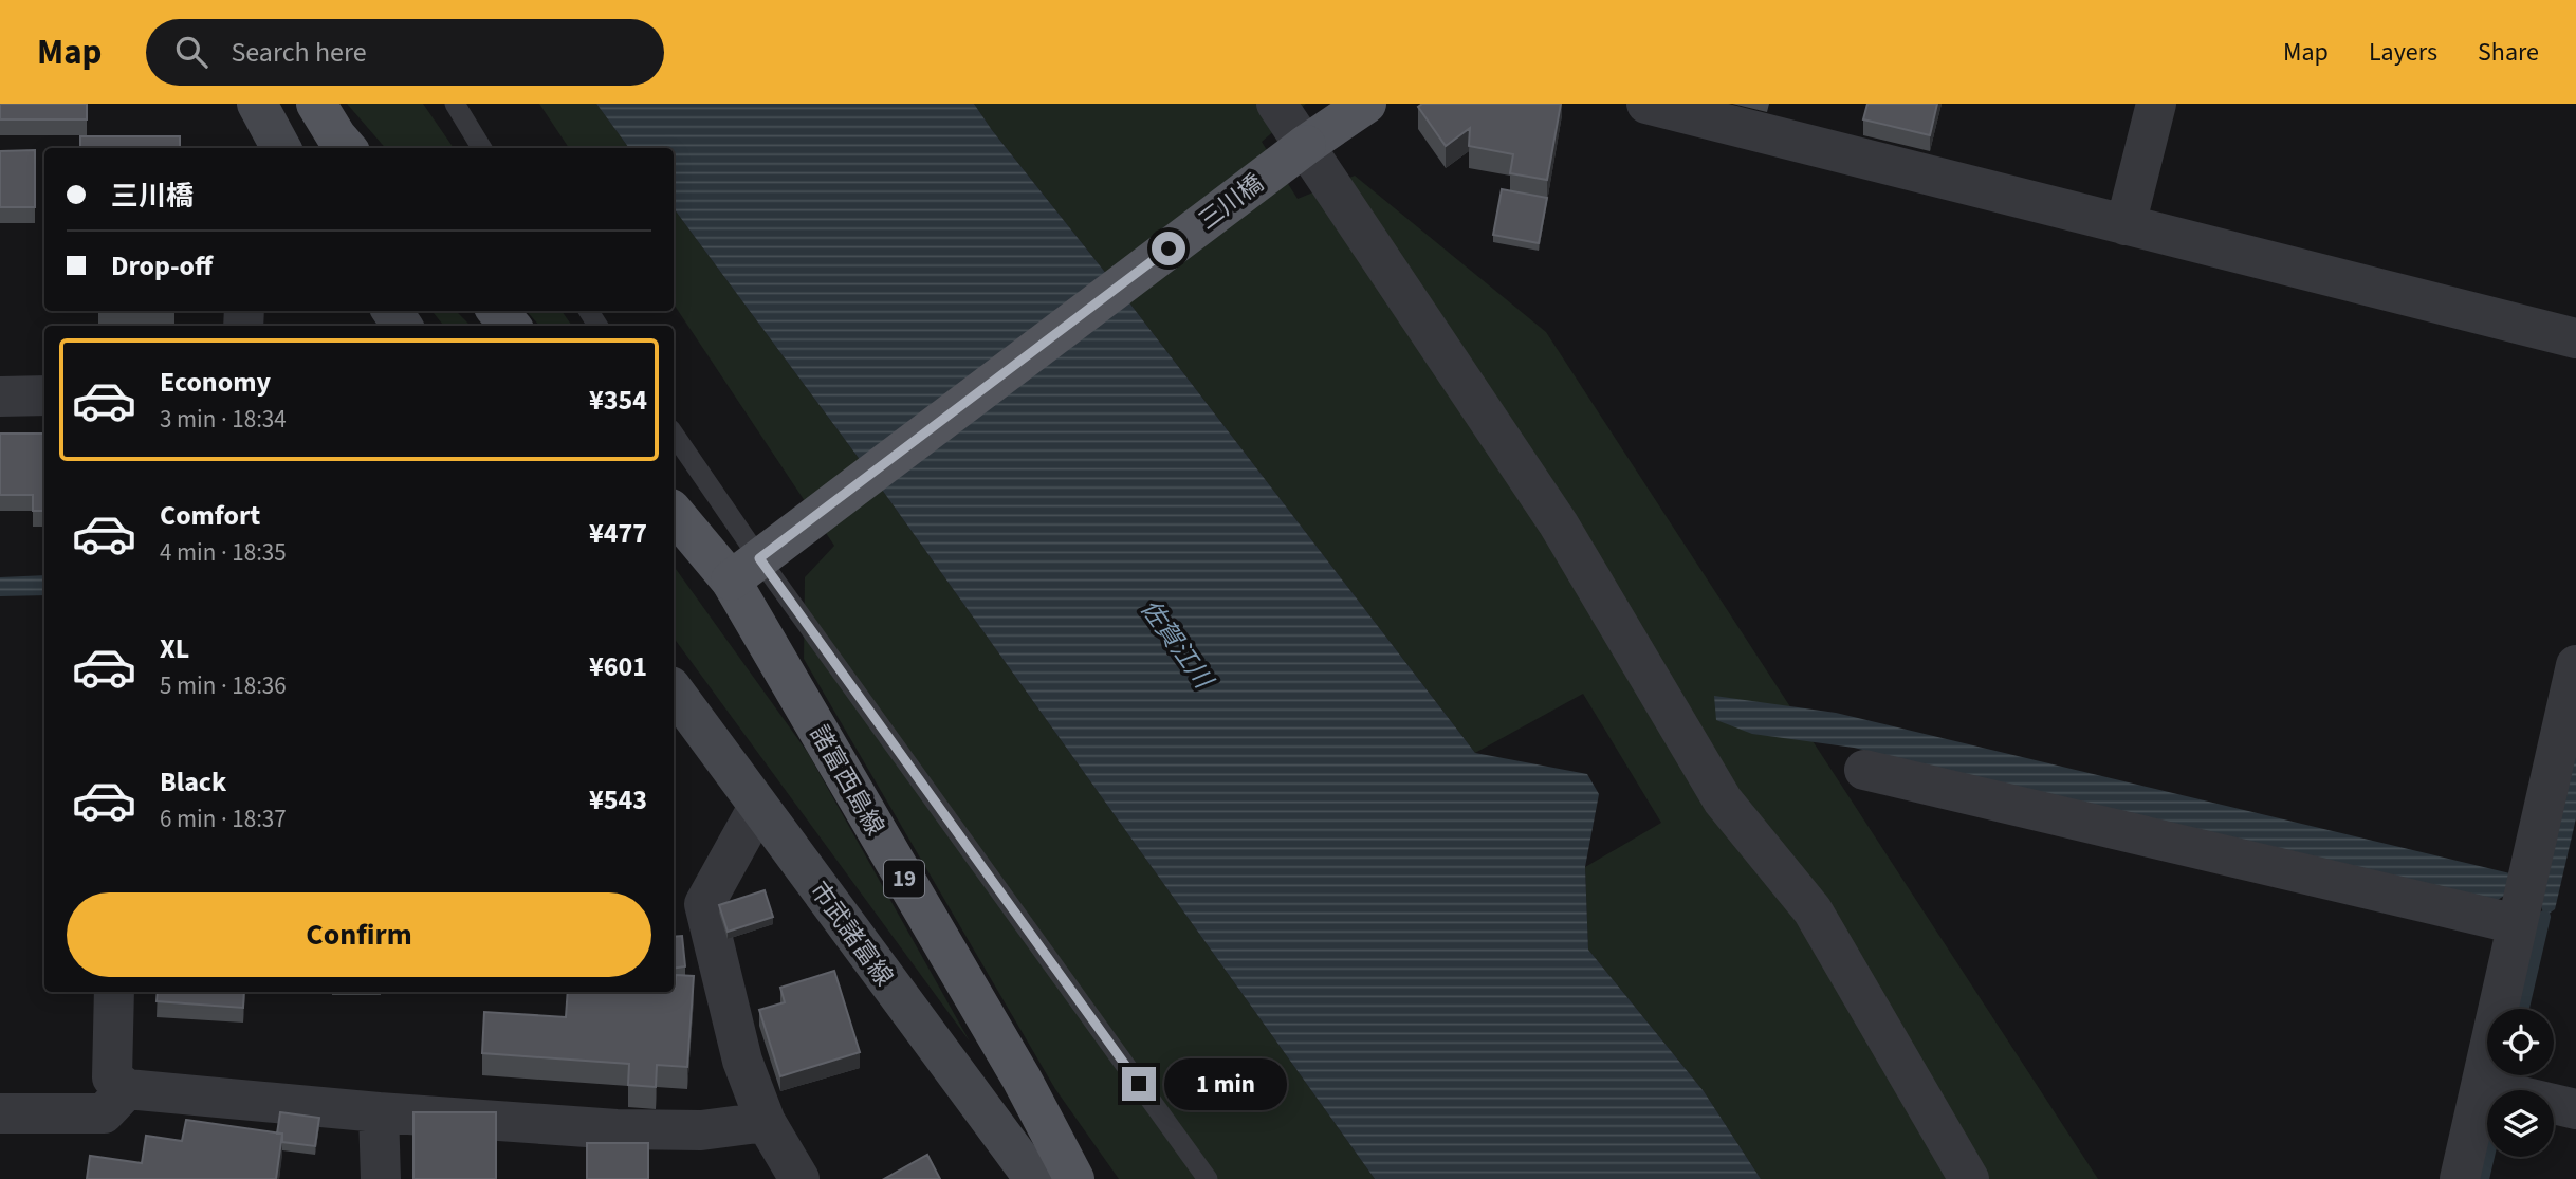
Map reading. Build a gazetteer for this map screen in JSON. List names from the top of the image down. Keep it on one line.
{"streets":{"main road":["三川橋","諸富西島線","19","市武諸富線"]},"crossings":[["三川橋","諸富西島線"]],"water":["佐賀江川"],"page":{"header":"Map","search":"Search here","nav":["Map","Layers","Share"],"banner":["三川橋","Drop-off"],"list":[{"name":"Economy","note":"3 min · 18:34","value":"¥354"},{"name":"Comfort","note":"4 min · 18:35","value":"¥477"},{"name":"XL","note":"5 min · 18:36","value":"¥601"},{"name":"Black","note":"6 min · 18:37","value":"¥543"}],"buttons":"Confirm","bubble":"1 min"}}
